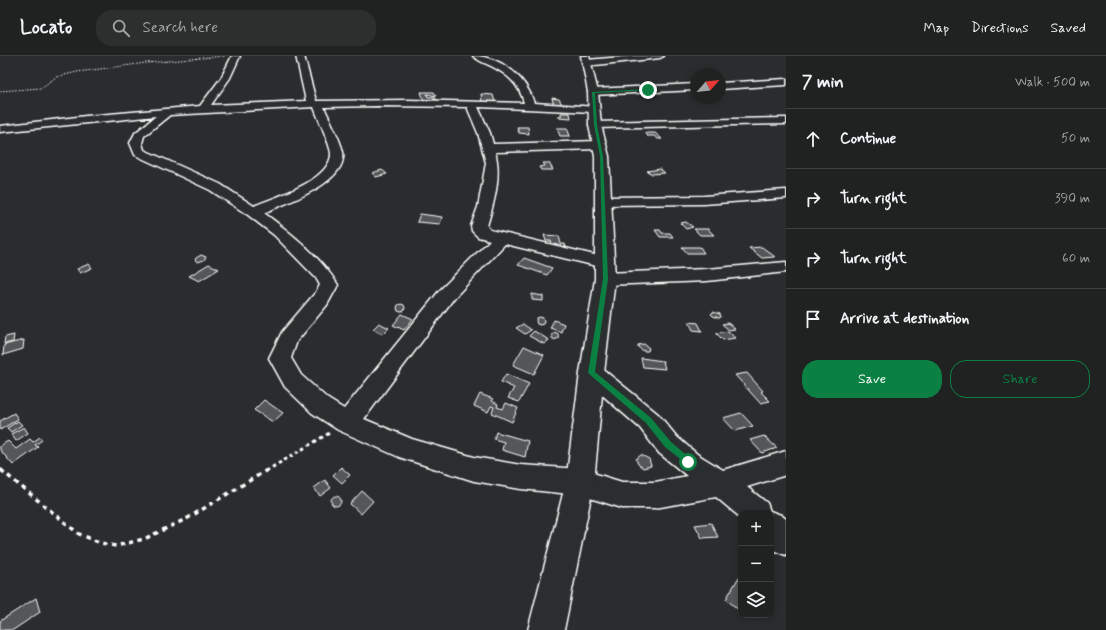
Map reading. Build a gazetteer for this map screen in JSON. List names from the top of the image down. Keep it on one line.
{"north":"top right","page":{"header":"Locato","search":"Search here","nav":["Map","Directions","Saved"],"heading":["7 min","Walk · 500 m"],"list":[["Continue","50 m"],["Turn right","390 m"],["Turn right","60 m"],"Arrive at destination"],"buttons":["Save","Share"],"map_buttons":["+","−"]}}
